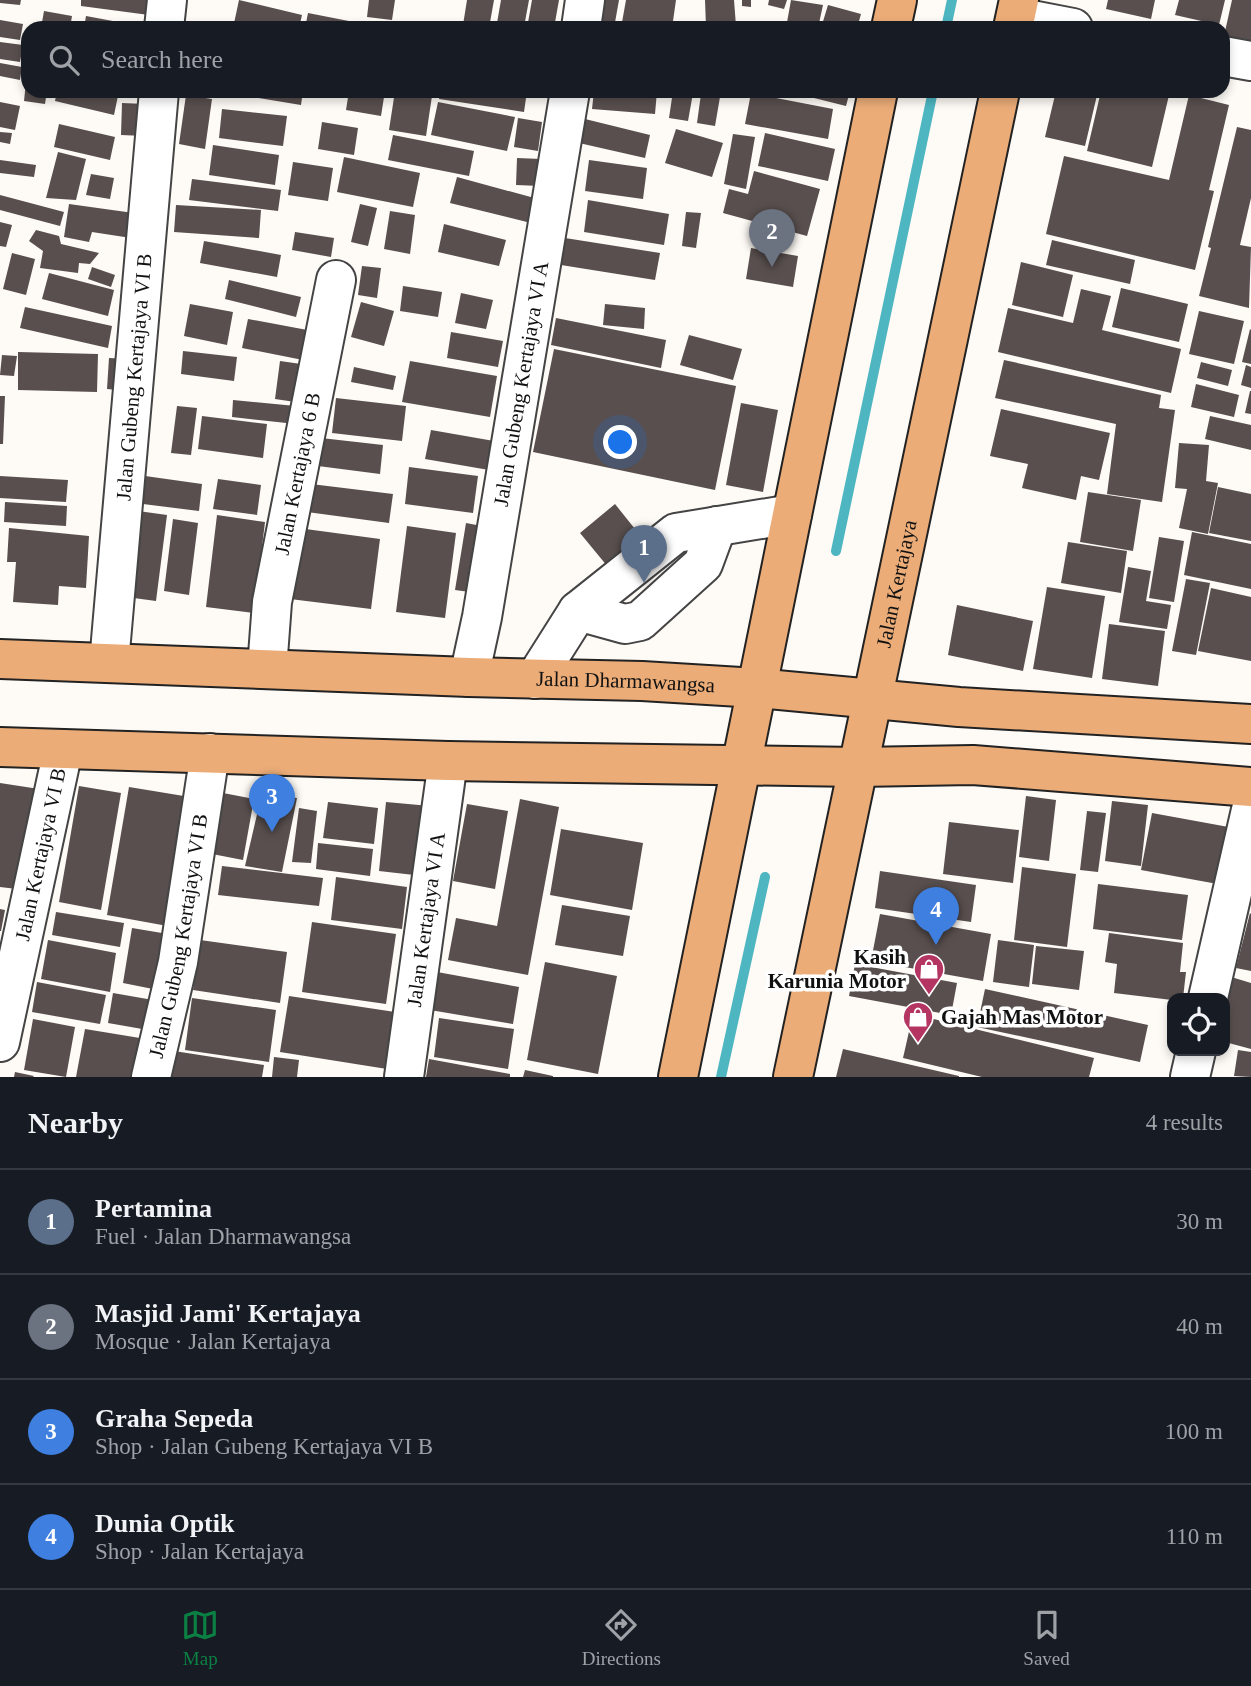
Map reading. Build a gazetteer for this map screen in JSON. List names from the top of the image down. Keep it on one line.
{"streets":{"main road":["Jalan Kertajaya","Jalan Dharmawangsa"],"street":["Jalan Gubeng Kertajaya VI B","Jalan Gubeng Kertajaya VI A","Jalan Kertajaya 6 B","Jalan Kertajaya VI B","Jalan Kertajaya VI A"]},"crossings":[["Jalan Gubeng Kertajaya VI B","Jalan Dharmawangsa"],["Jalan Gubeng Kertajaya VI A","Jalan Dharmawangsa"],["Jalan Kertajaya 6 B","Jalan Dharmawangsa"],["Jalan Kertajaya","Jalan Dharmawangsa"]],"places":{"shop":["Kasih Karunia Motor","Gajah Mas Motor"]},"page":{"search":"Search here","pins":["2","1","3","4"],"heading":["Nearby","4 results"],"list":[{"mark":"1","name":"Pertamina","note":"Fuel · Jalan Dharmawangsa","value":"30 m"},{"mark":"2","name":"Masjid Jami' Kertajaya","note":"Mosque · Jalan Kertajaya","value":"40 m"},{"mark":"3","name":"Graha Sepeda","note":"Shop · Jalan Gubeng Kertajaya VI B","value":"100 m"},{"mark":"4","name":"Dunia Optik","note":"Shop · Jalan Kertajaya","value":"110 m"}],"nav":["Map","Directions","Saved"]}}
